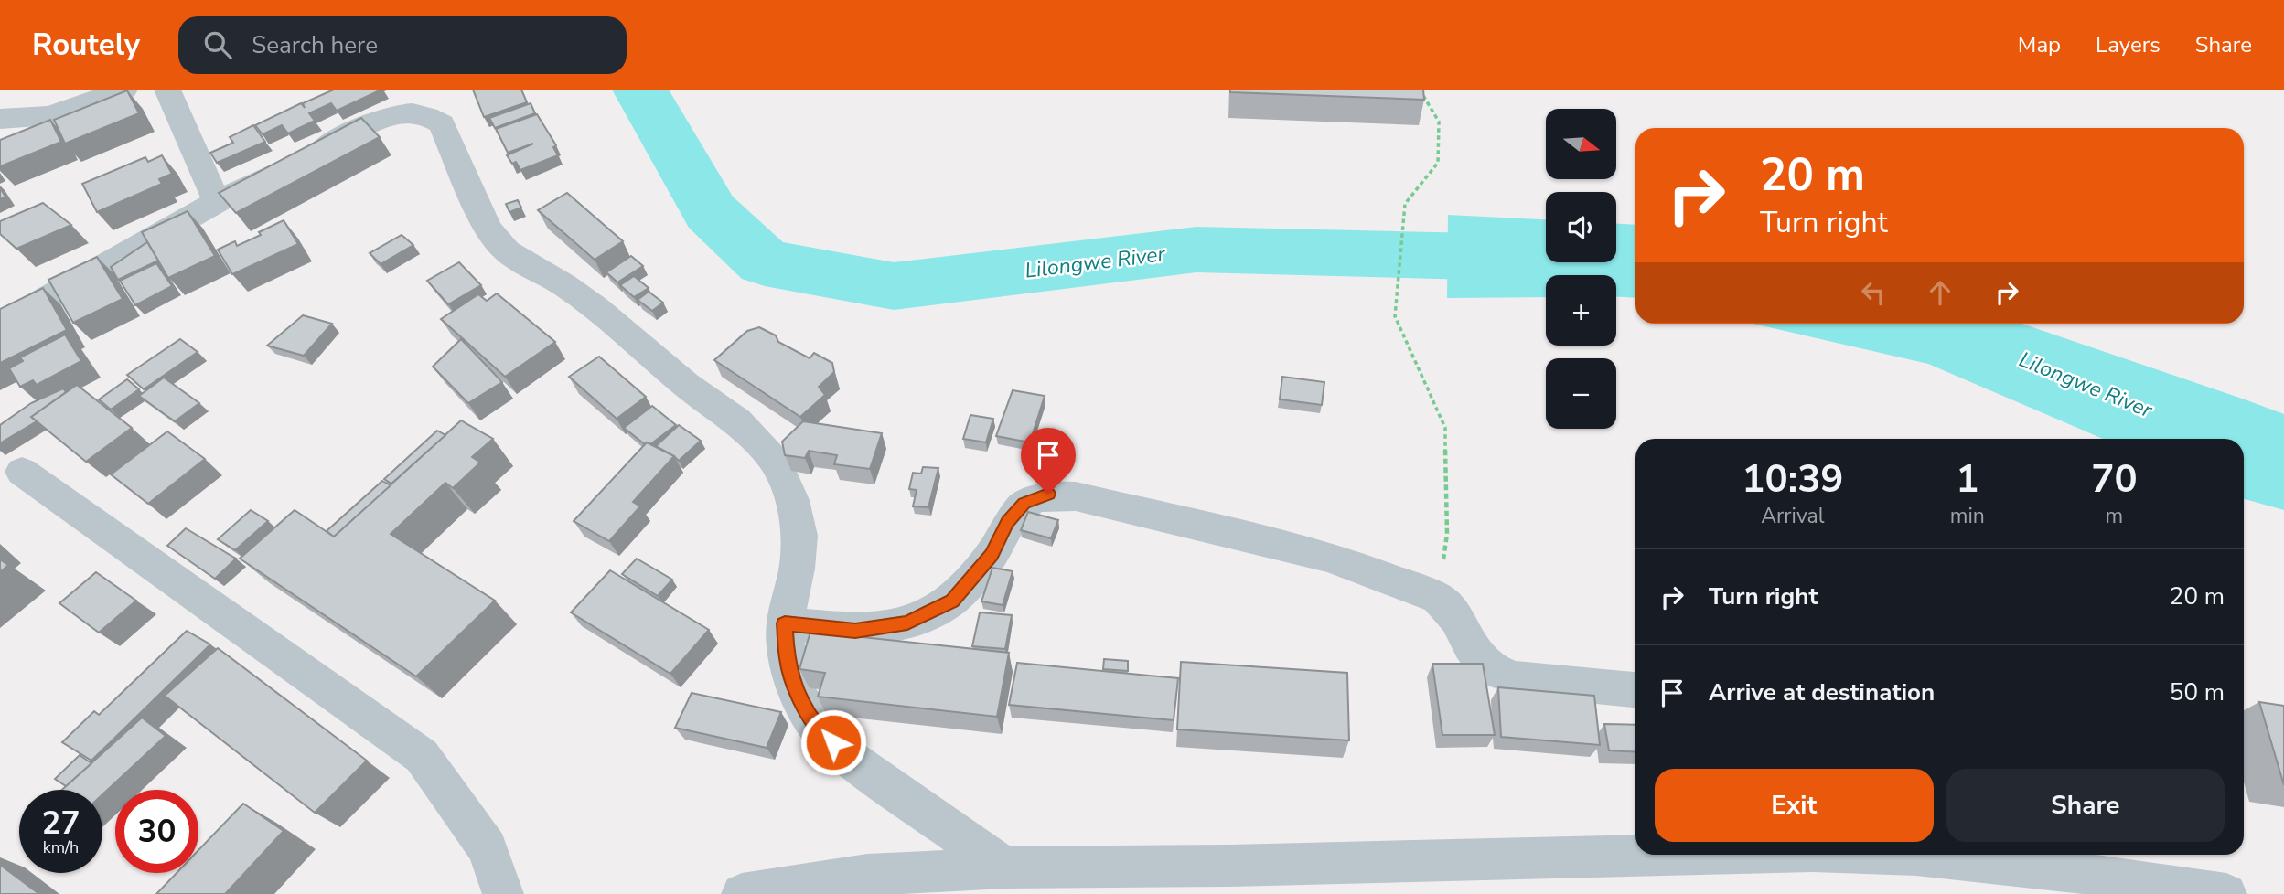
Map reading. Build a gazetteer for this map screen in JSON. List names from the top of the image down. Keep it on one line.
{"water":["Lilongwe River"],"north":"right","page":{"header":"Routely","search":"Search here","nav":["Map","Layers","Share"],"map_buttons":["+","−"],"turn":["20 m","Turn right"],"eta":["10:39","Arrival","1","min","70","m"],"list":[{"name":"Turn right","value":"20 m"},{"name":"Arrive at destination","value":"50 m"}],"buttons":["Exit","Share"],"speed":"27 km/h","limit":"30"}}
